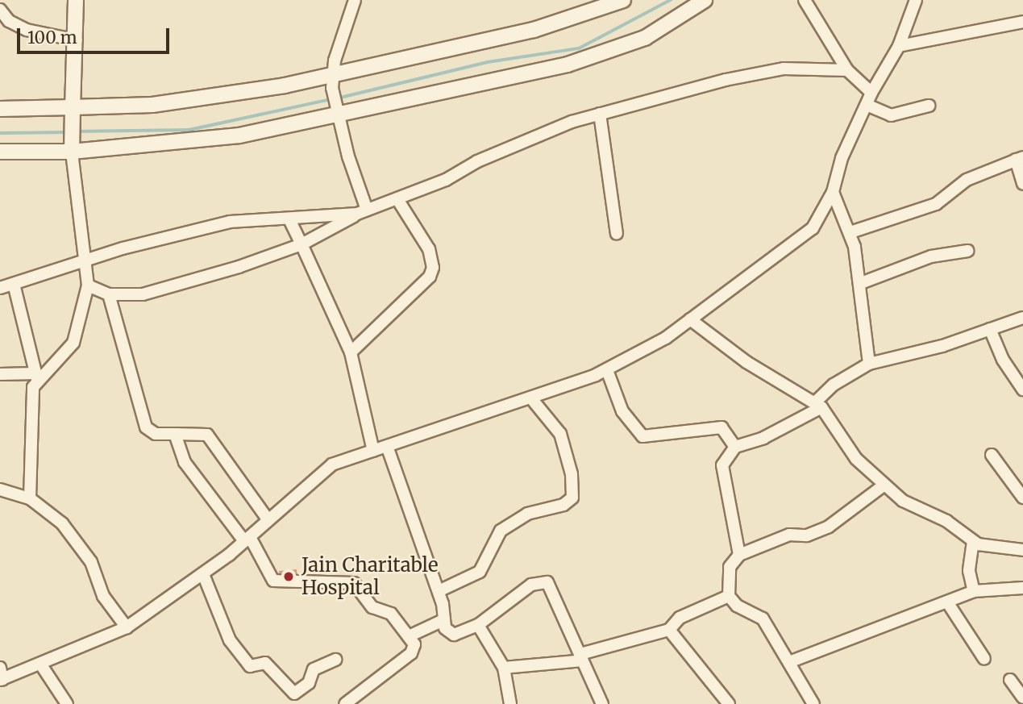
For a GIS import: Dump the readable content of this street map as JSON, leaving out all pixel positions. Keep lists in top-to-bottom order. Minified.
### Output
{"places":["Jain Charitable Hospital"],"scale_bar":"100 m"}
